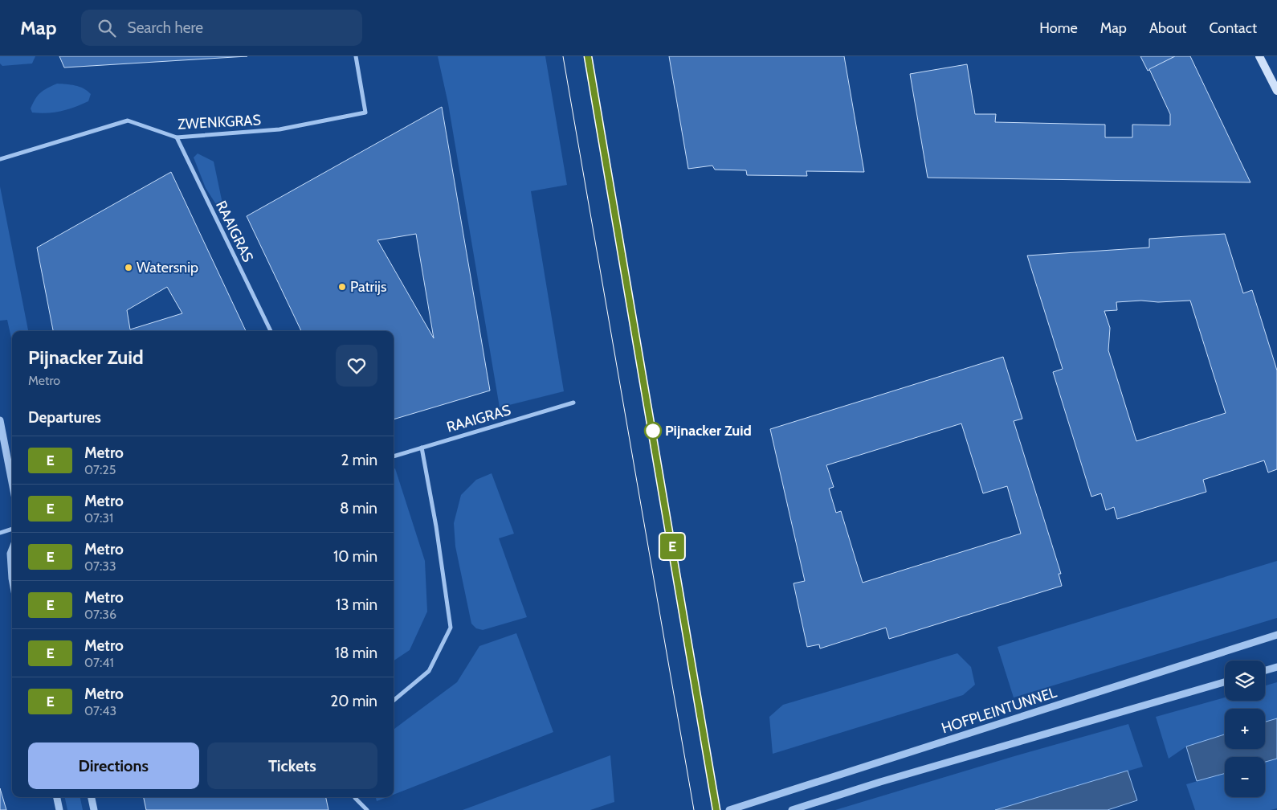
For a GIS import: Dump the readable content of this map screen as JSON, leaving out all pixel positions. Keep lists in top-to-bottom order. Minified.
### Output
{"streets":{"street":["ZWENKGRAS","RAAIGRAS","HOFPLEINTUNNEL"]},"crossings":[["ZWENKGRAS","RAAIGRAS"]],"places":["Watersnip","Patrijs","Pijnacker Zuid"],"lines":["metro line E"],"page":{"header":"Map","search":"Search here","nav":["Home","Map","About","Contact"],"on_map":"E","heading":[["Pijnacker Zuid","Metro"],"Departures"],"list":[{"mark":"E","name":"Metro","note":"07:25","value":"2 min"},{"mark":"E","name":"Metro","note":"07:31","value":"8 min"},{"mark":"E","name":"Metro","note":"07:33","value":"10 min"},{"mark":"E","name":"Metro","note":"07:36","value":"13 min"},{"mark":"E","name":"Metro","note":"07:41","value":"18 min"},{"mark":"E","name":"Metro","note":"07:43","value":"20 min"}],"map_buttons":["+","−"],"buttons":["Directions","Tickets"]}}
